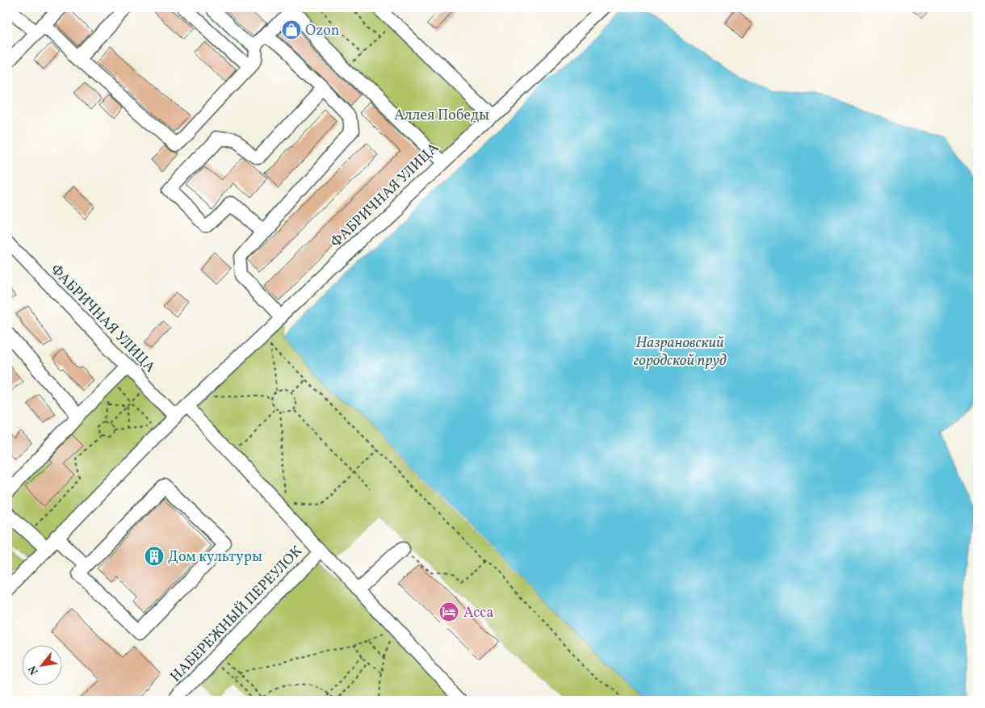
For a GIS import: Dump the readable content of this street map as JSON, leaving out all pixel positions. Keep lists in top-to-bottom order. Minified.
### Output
{"streets":{"street":["ФАБРИЧНАЯ УЛИЦА","НАБЕРЕЖНЫЙ ПЕРЕУЛОК"]},"water":["Назрановский городской пруд"],"parks":["Аллея Победы"],"places":{"shop":["Ozon"],"building":["Дом культуры"],"hotel":["Асса"]},"north":"bottom left"}
